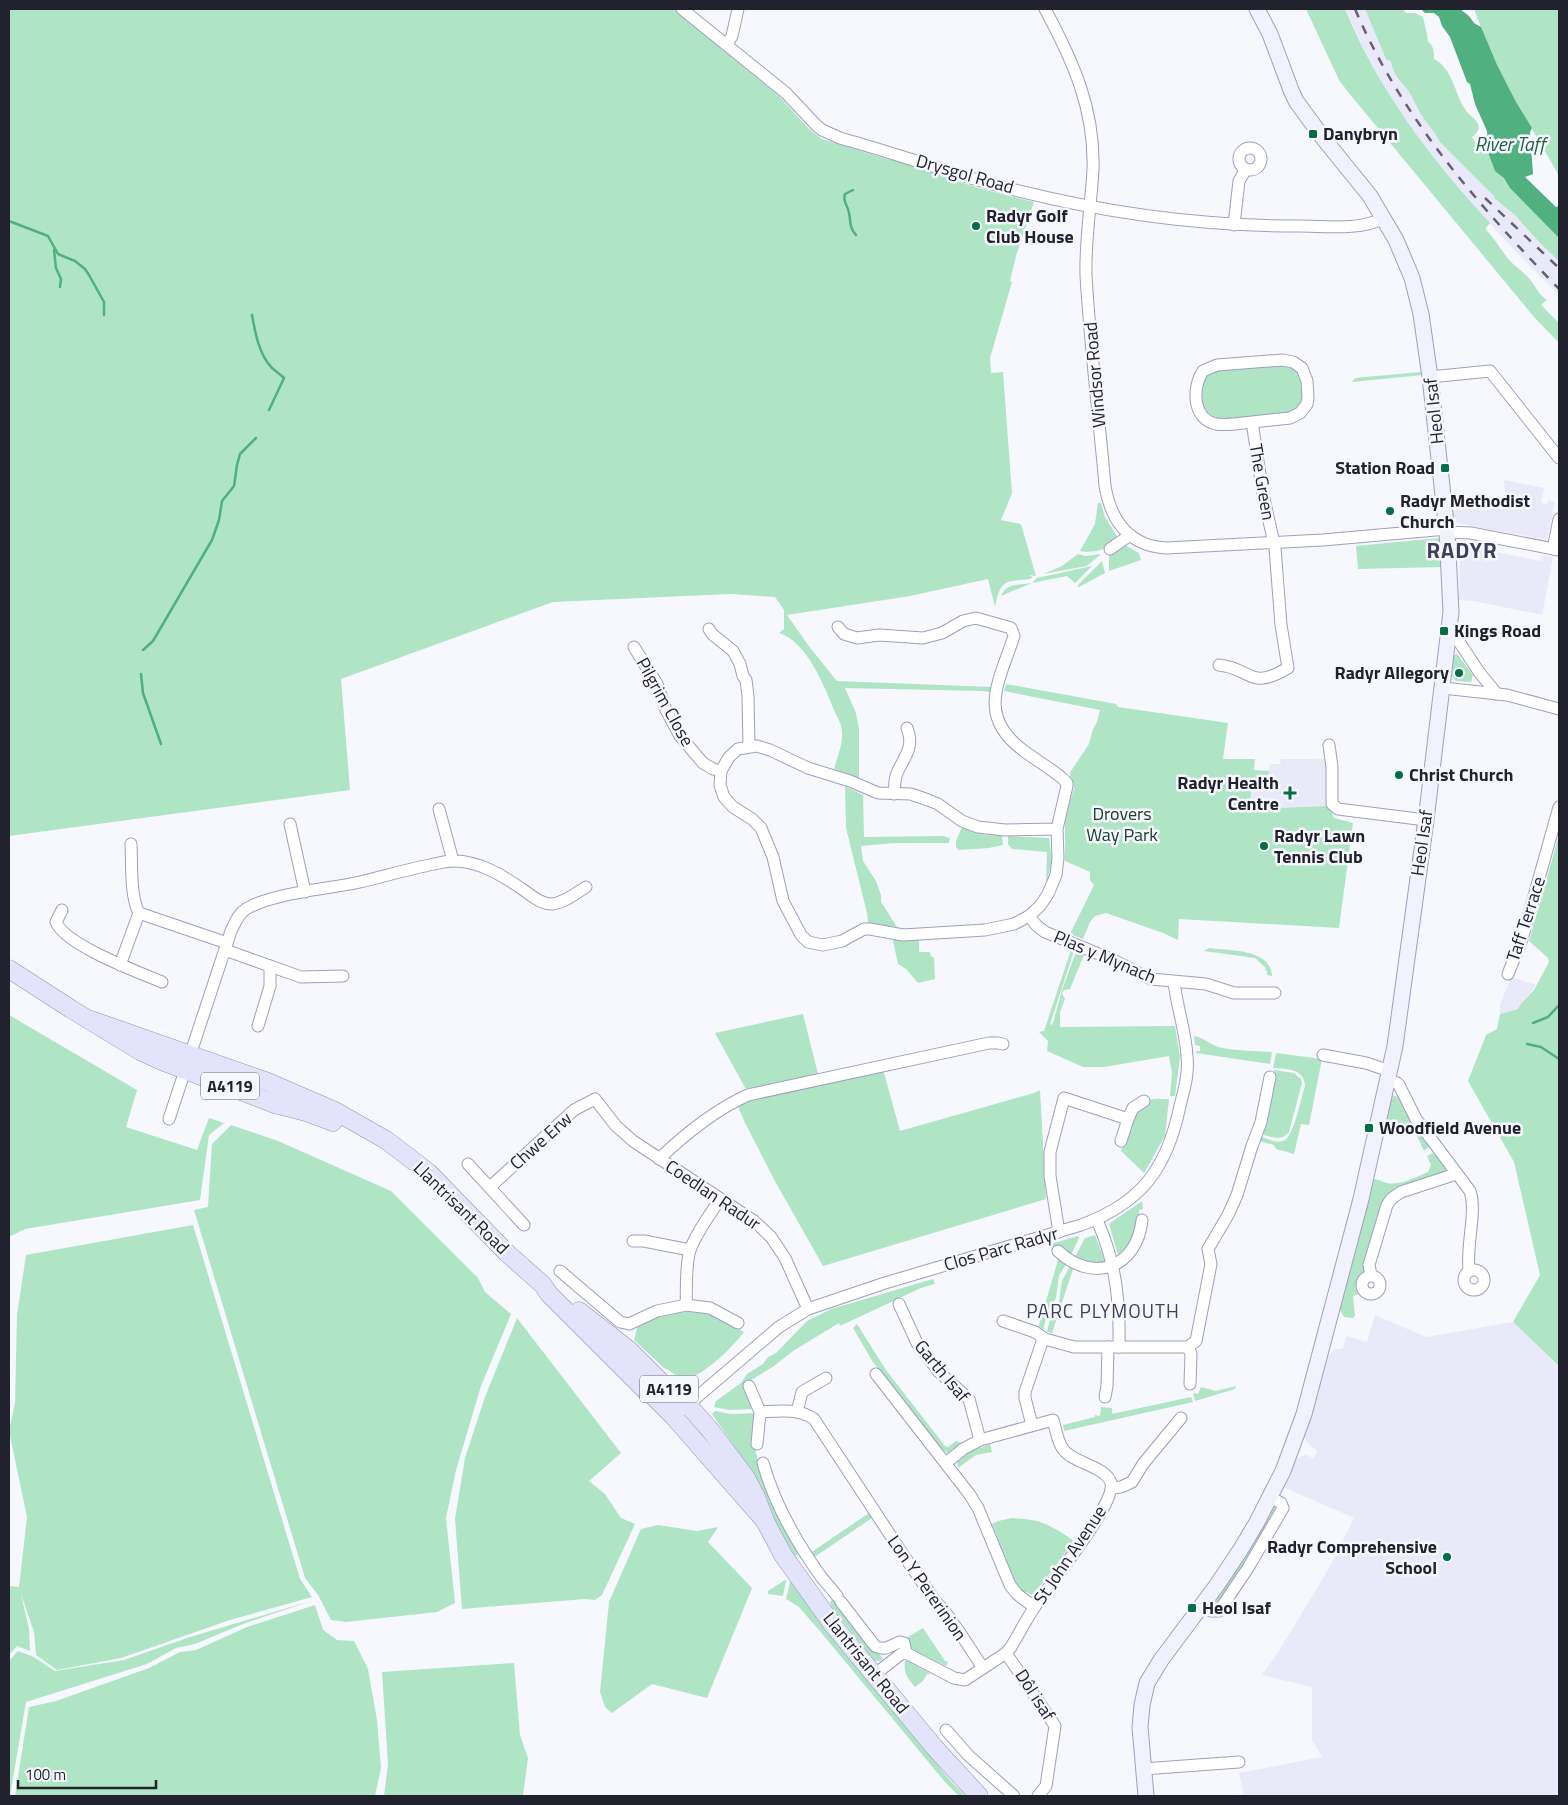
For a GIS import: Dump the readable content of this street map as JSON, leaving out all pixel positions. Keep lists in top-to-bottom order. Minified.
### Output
{"streets":{"main road":["Heol Isaf","A4119","Llantrisant Road"],"street":["Drysgol Road","Windsor Road","The Green","Pilgrim Close","Taff Terrace","Plas y Mynach","Chwe Erw","Coedlan Radur","Clos Parc Radyr","Garth Isaf","St John Avenue","Lon Y Pererinion","Dôl isaf"]},"crossings":[["Drysgol Road","Windsor Road"],["Drysgol Road","Heol Isaf"],["Windsor Road","Heol Isaf"],["Windsor Road","The Green"],["Plas y Mynach","Clos Parc Radyr"],["Chwe Erw","Coedlan Radur"],["Coedlan Radur","Clos Parc Radyr"],["Llantrisant Road","Clos Parc Radyr"],["Garth Isaf","St John Avenue"],["St John Avenue","Lon Y Pererinion"],["St John Avenue","Dôl isaf"]],"districts":["RADYR","PARC PLYMOUTH"],"water":["River Taff"],"parks":["Drovers Way Park"],"places":{"transit":["Danybryn","Station Road","Kings Road","Woodfield Avenue","Heol Isaf"],"other":["Radyr Golf Club House","Radyr Methodist Church","Radyr Allegory","Christ Church","Radyr Lawn Tennis Club","Radyr Comprehensive School"],"health":["Radyr Health Centre"]},"scale_bar":"100 m"}
